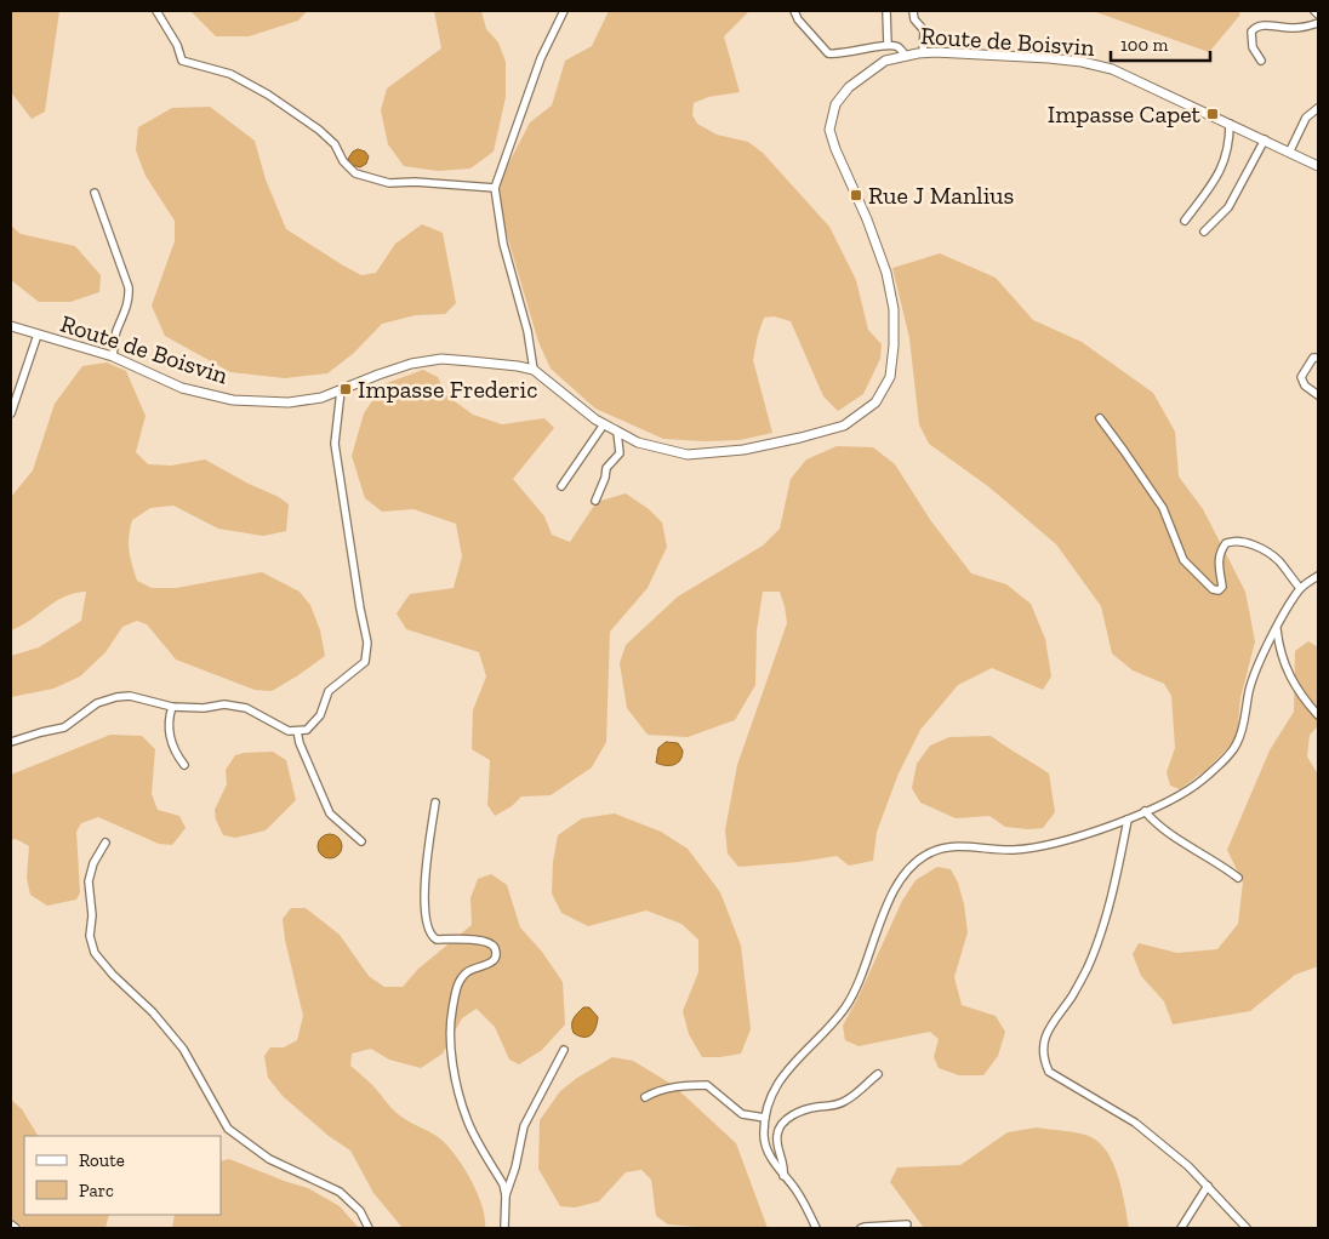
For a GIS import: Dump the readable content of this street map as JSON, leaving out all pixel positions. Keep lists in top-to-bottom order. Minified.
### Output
{"streets":{"main road":["Route de Boisvin"]},"places":{"transit":["Impasse Capet","Rue J Manlius","Impasse Frederic"]},"legend":["Route","Parc"],"scale_bar":"100 m"}
